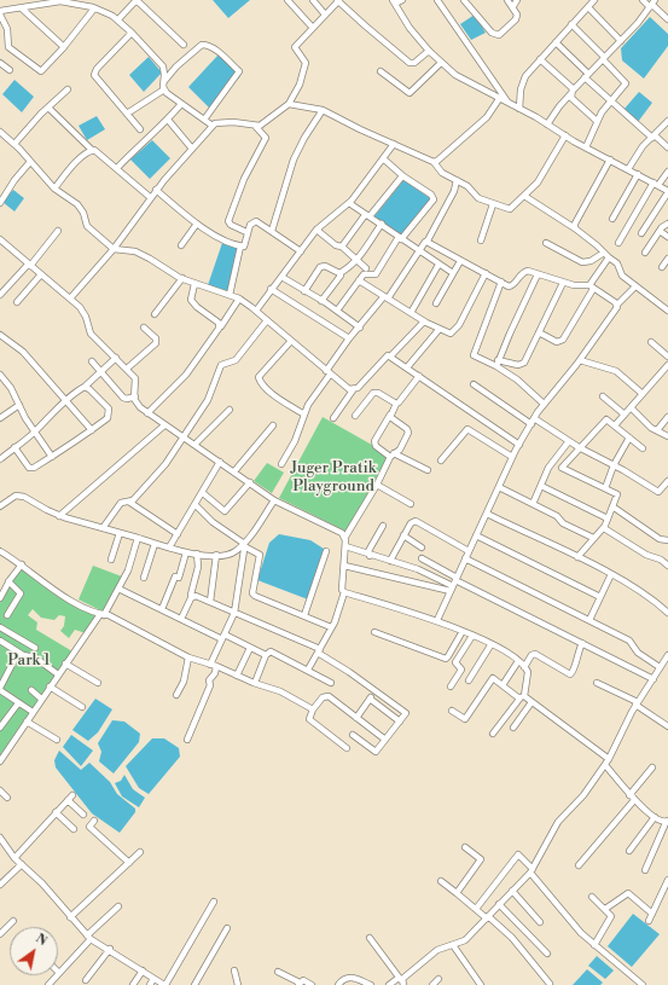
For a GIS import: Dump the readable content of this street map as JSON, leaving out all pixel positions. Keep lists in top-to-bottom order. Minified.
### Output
{"parks":["Juger Pratik Playground","Park 1"],"north":"top right"}
